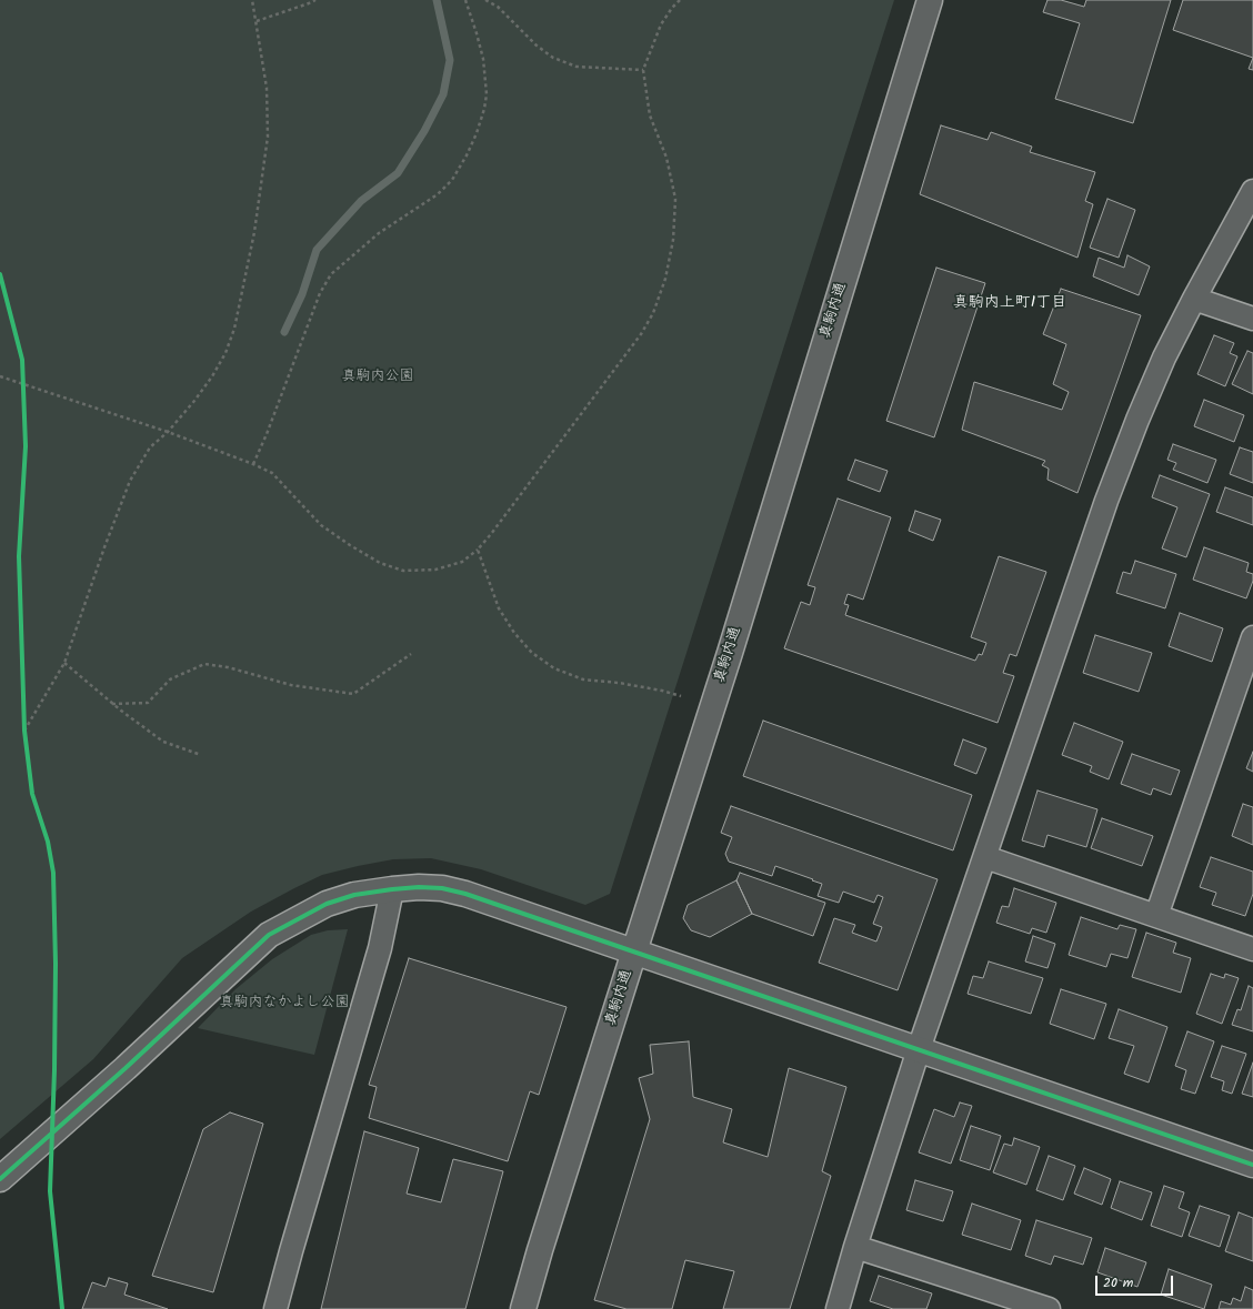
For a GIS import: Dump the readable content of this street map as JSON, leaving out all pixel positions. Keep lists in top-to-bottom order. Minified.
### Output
{"streets":{"main road":["真駒内通"]},"districts":["真駒内上町1丁目"],"parks":["真駒内公園","真駒内なかよし公園"],"scale_bar":"20 m"}
